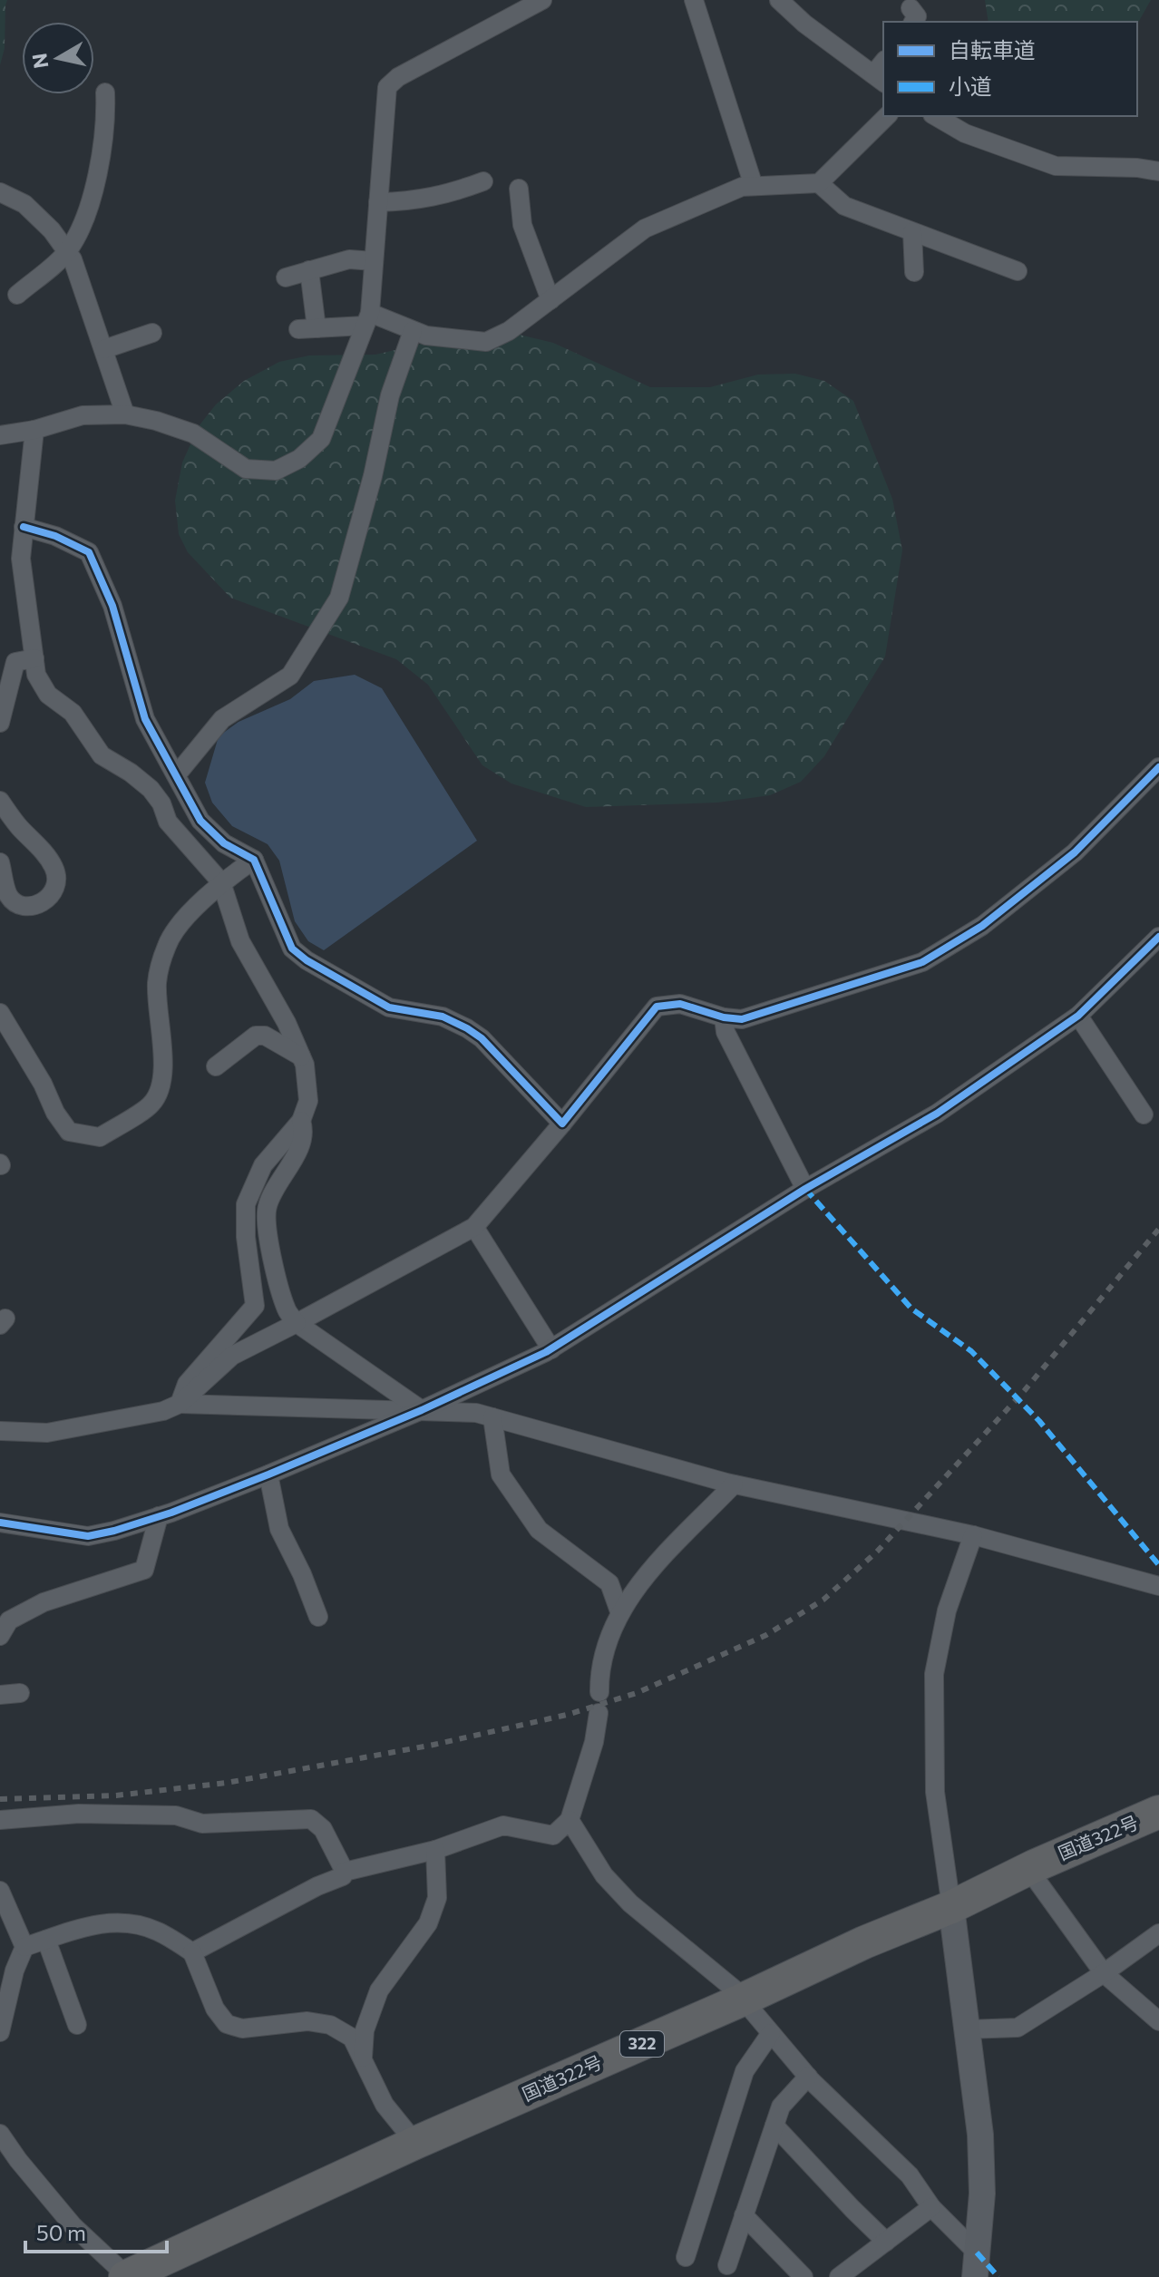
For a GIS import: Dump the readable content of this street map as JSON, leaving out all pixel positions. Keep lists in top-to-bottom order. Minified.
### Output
{"streets":{"highway":["国道322号","322"]},"legend":["自転車道","小道"],"scale_bar":"50 m","north":"left"}
